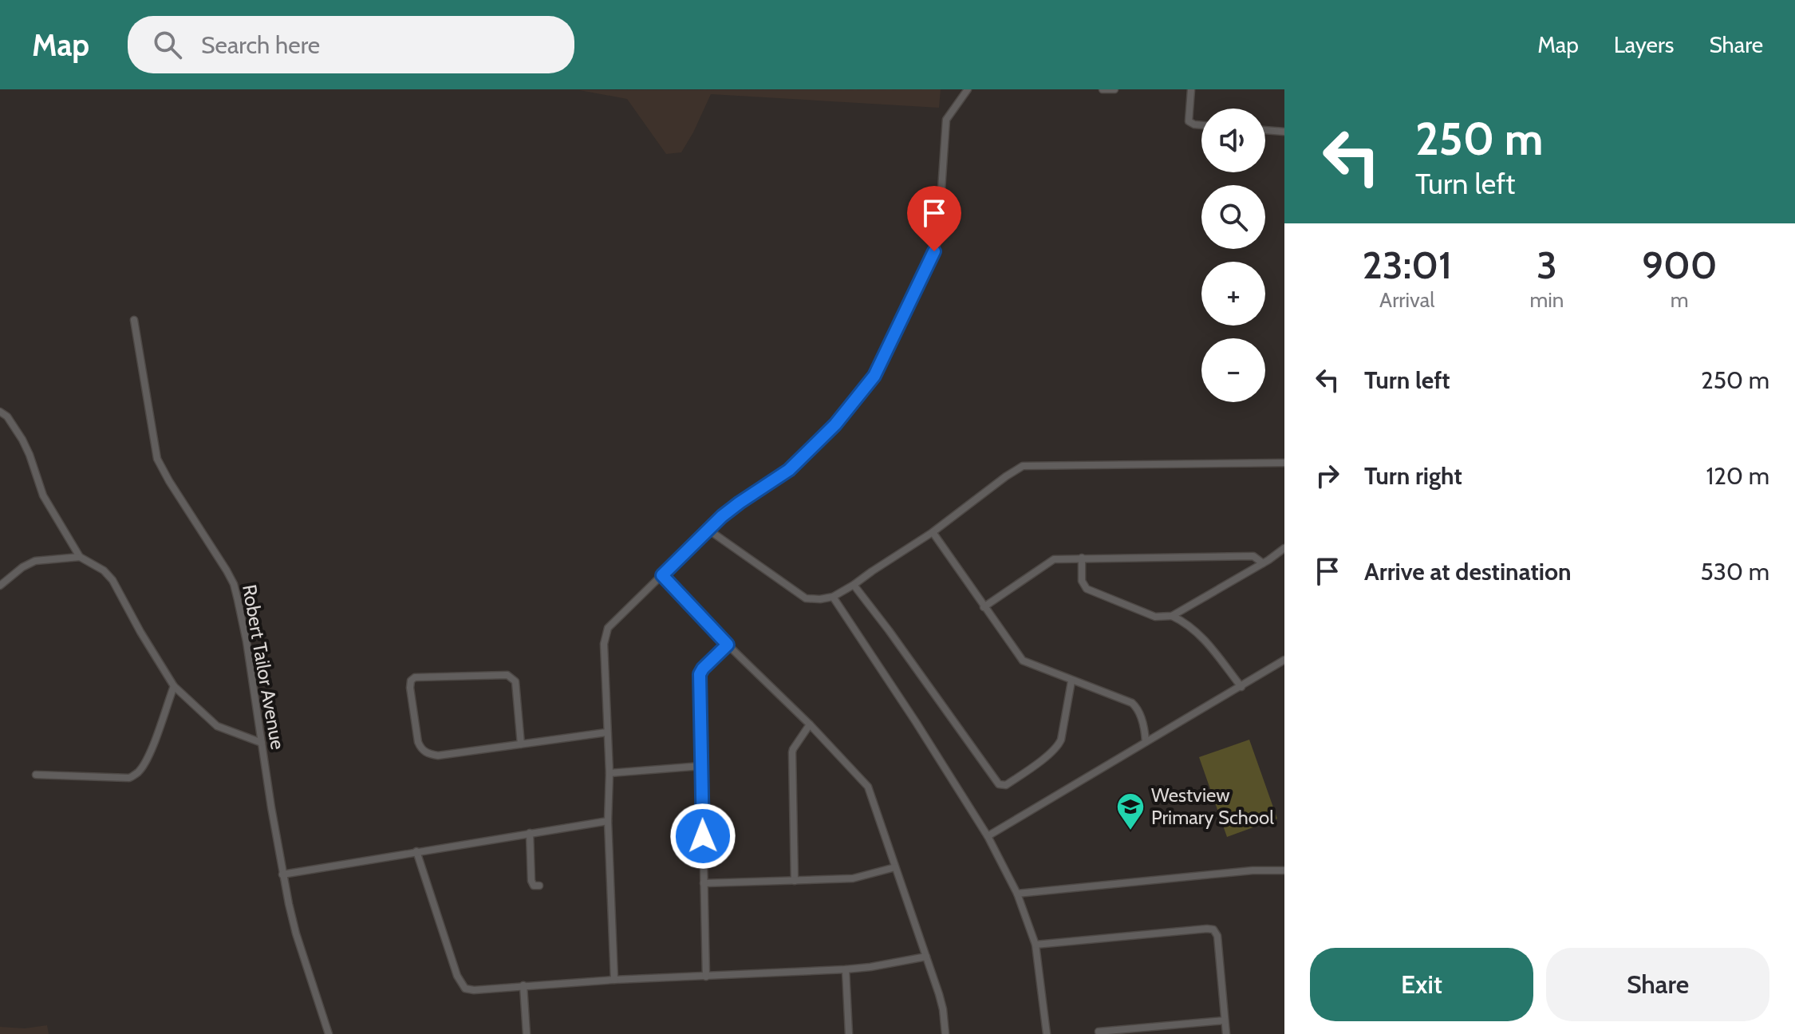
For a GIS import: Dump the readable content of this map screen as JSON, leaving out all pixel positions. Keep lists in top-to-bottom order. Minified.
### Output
{"streets":{"street":["Robert Tailor Avenue"]},"places":{"school or university":["Westview Primary School"]},"page":{"header":"Map","search":"Search here","nav":["Map","Layers","Share"],"turn":["250 m","Turn left"],"map_buttons":["+","−"],"eta":["23:01","Arrival","3","min","900","m"],"list":[{"name":"Turn left","value":"250 m"},{"name":"Turn right","value":"120 m"},{"name":"Arrive at destination","value":"530 m"}],"buttons":["Exit","Share"]}}
